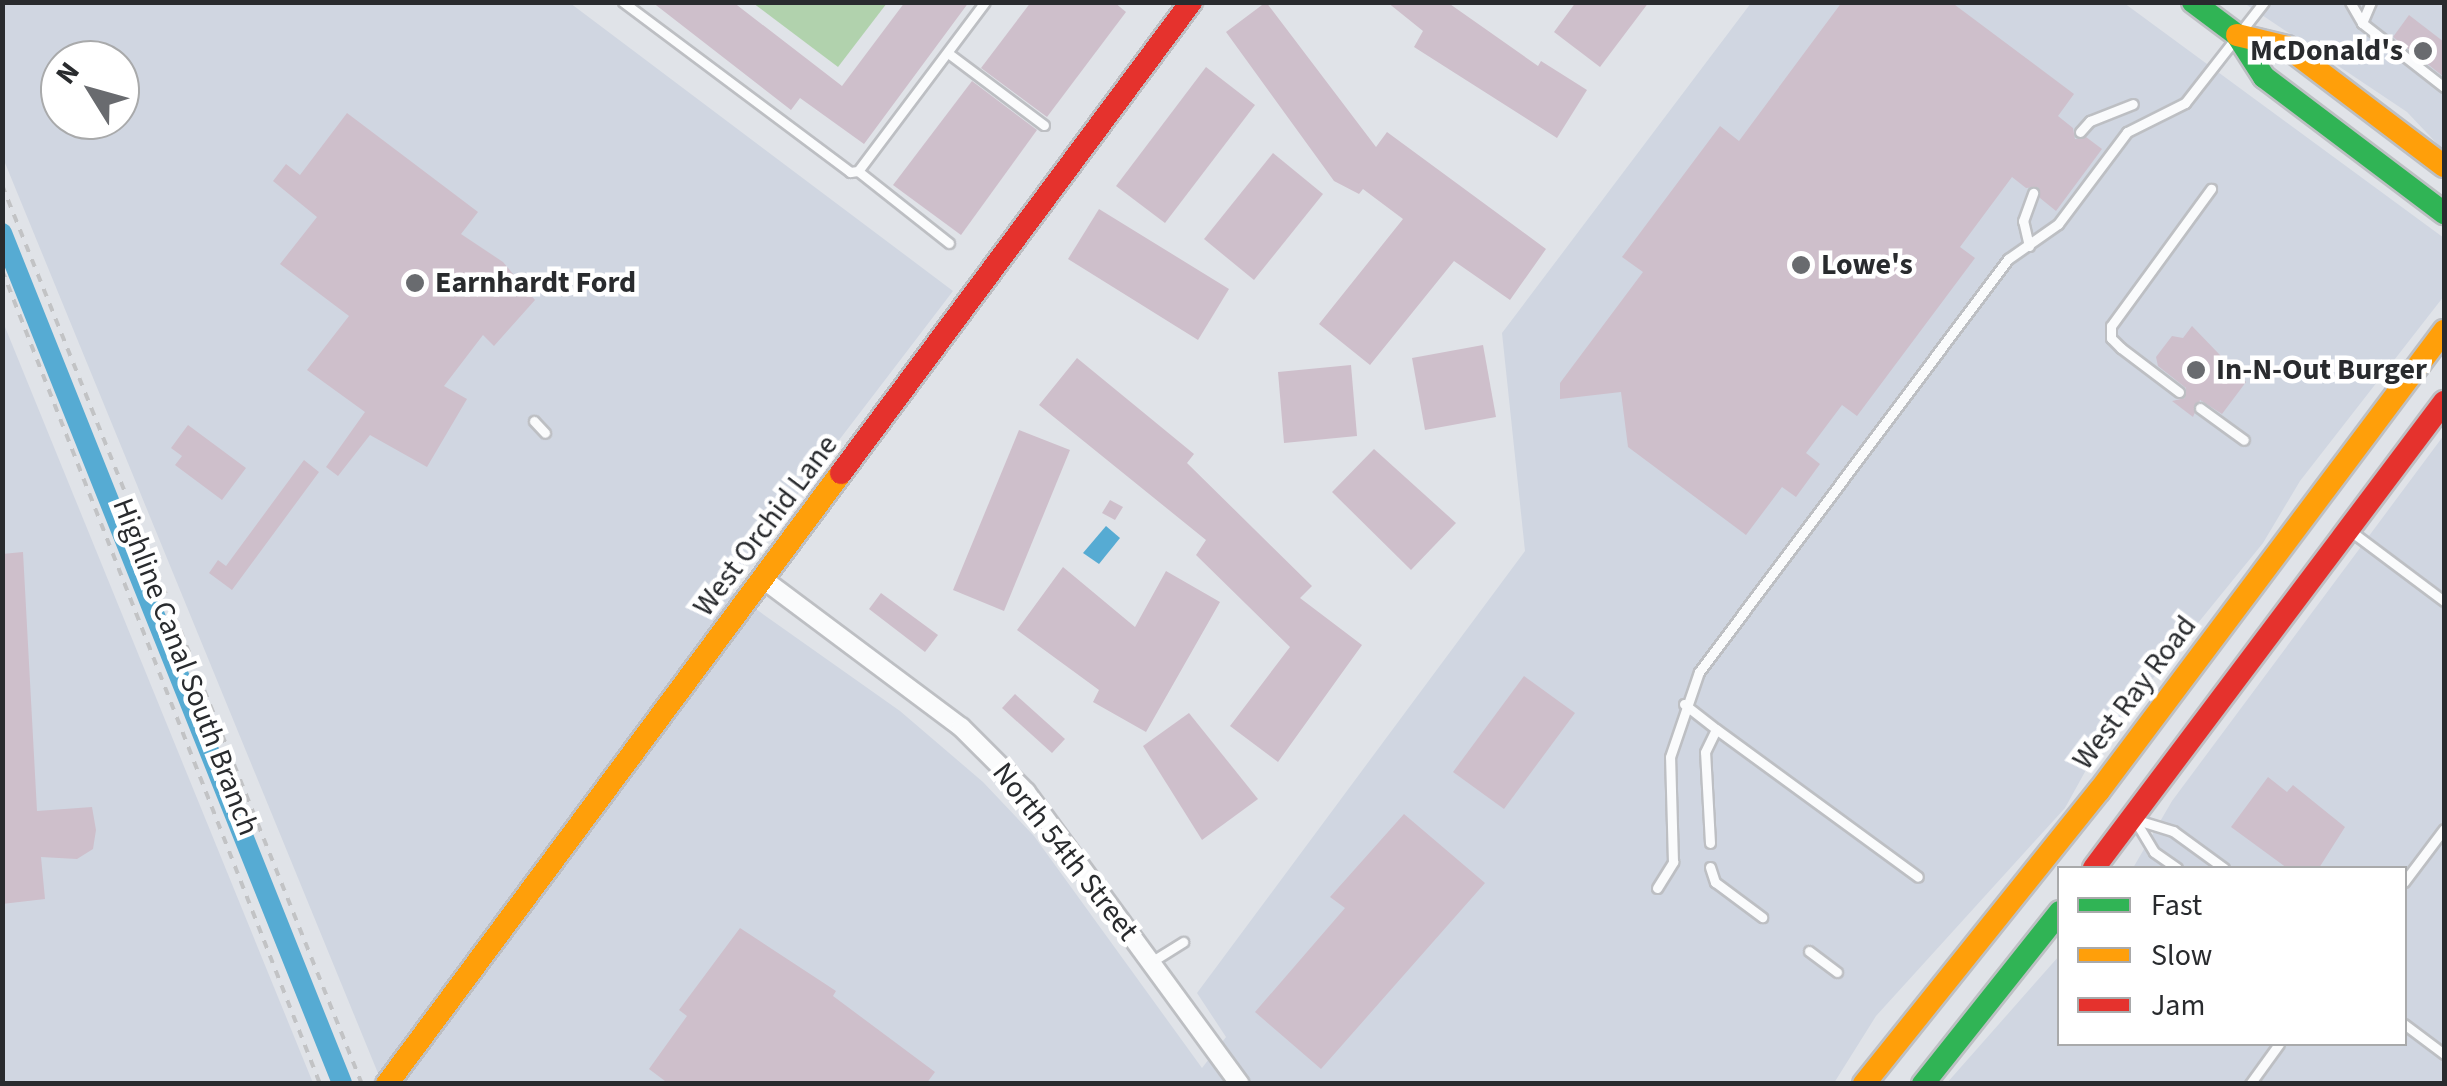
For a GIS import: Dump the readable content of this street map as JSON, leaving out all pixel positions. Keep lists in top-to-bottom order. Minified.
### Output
{"streets":{"main road":["West Orchid Lane","West Ray Road"],"street":["North 54th Street"],"path":["Highline Canal South Branch"]},"crossings":[["West Orchid Lane","North 54th Street"]],"places":["McDonald's","Lowe's","Earnhardt Ford","In-N-Out Burger"],"legend":["Fast","Slow","Jam"],"north":"top left"}
